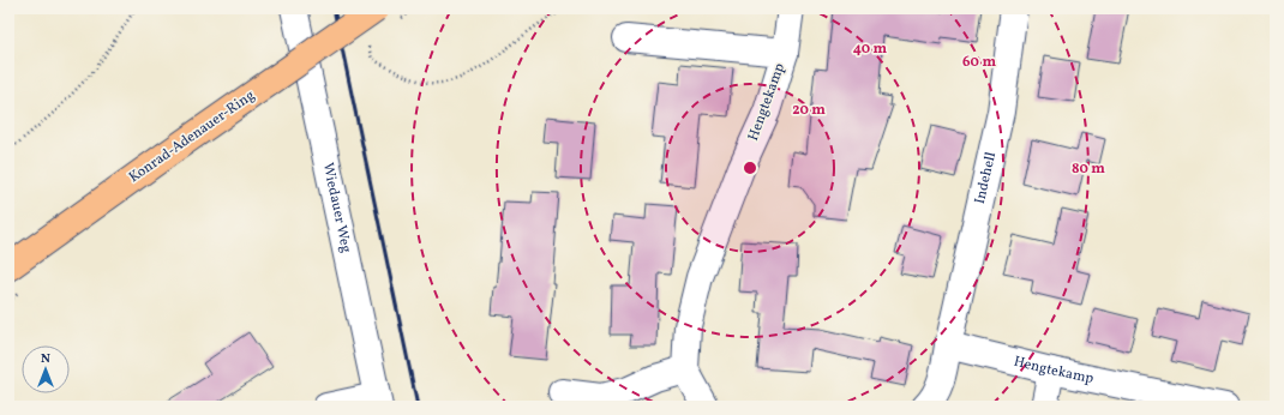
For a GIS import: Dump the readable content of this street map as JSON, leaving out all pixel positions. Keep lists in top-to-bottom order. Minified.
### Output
{"streets":{"main road":["Konrad-Adenauer-Ring"],"street":["Hengtekamp","Indehell","Wiedauer Weg"]},"crossings":[["Hengtekamp","Indehell"]],"north":"top","rings":["40 m","60 m","20 m","80 m"]}
